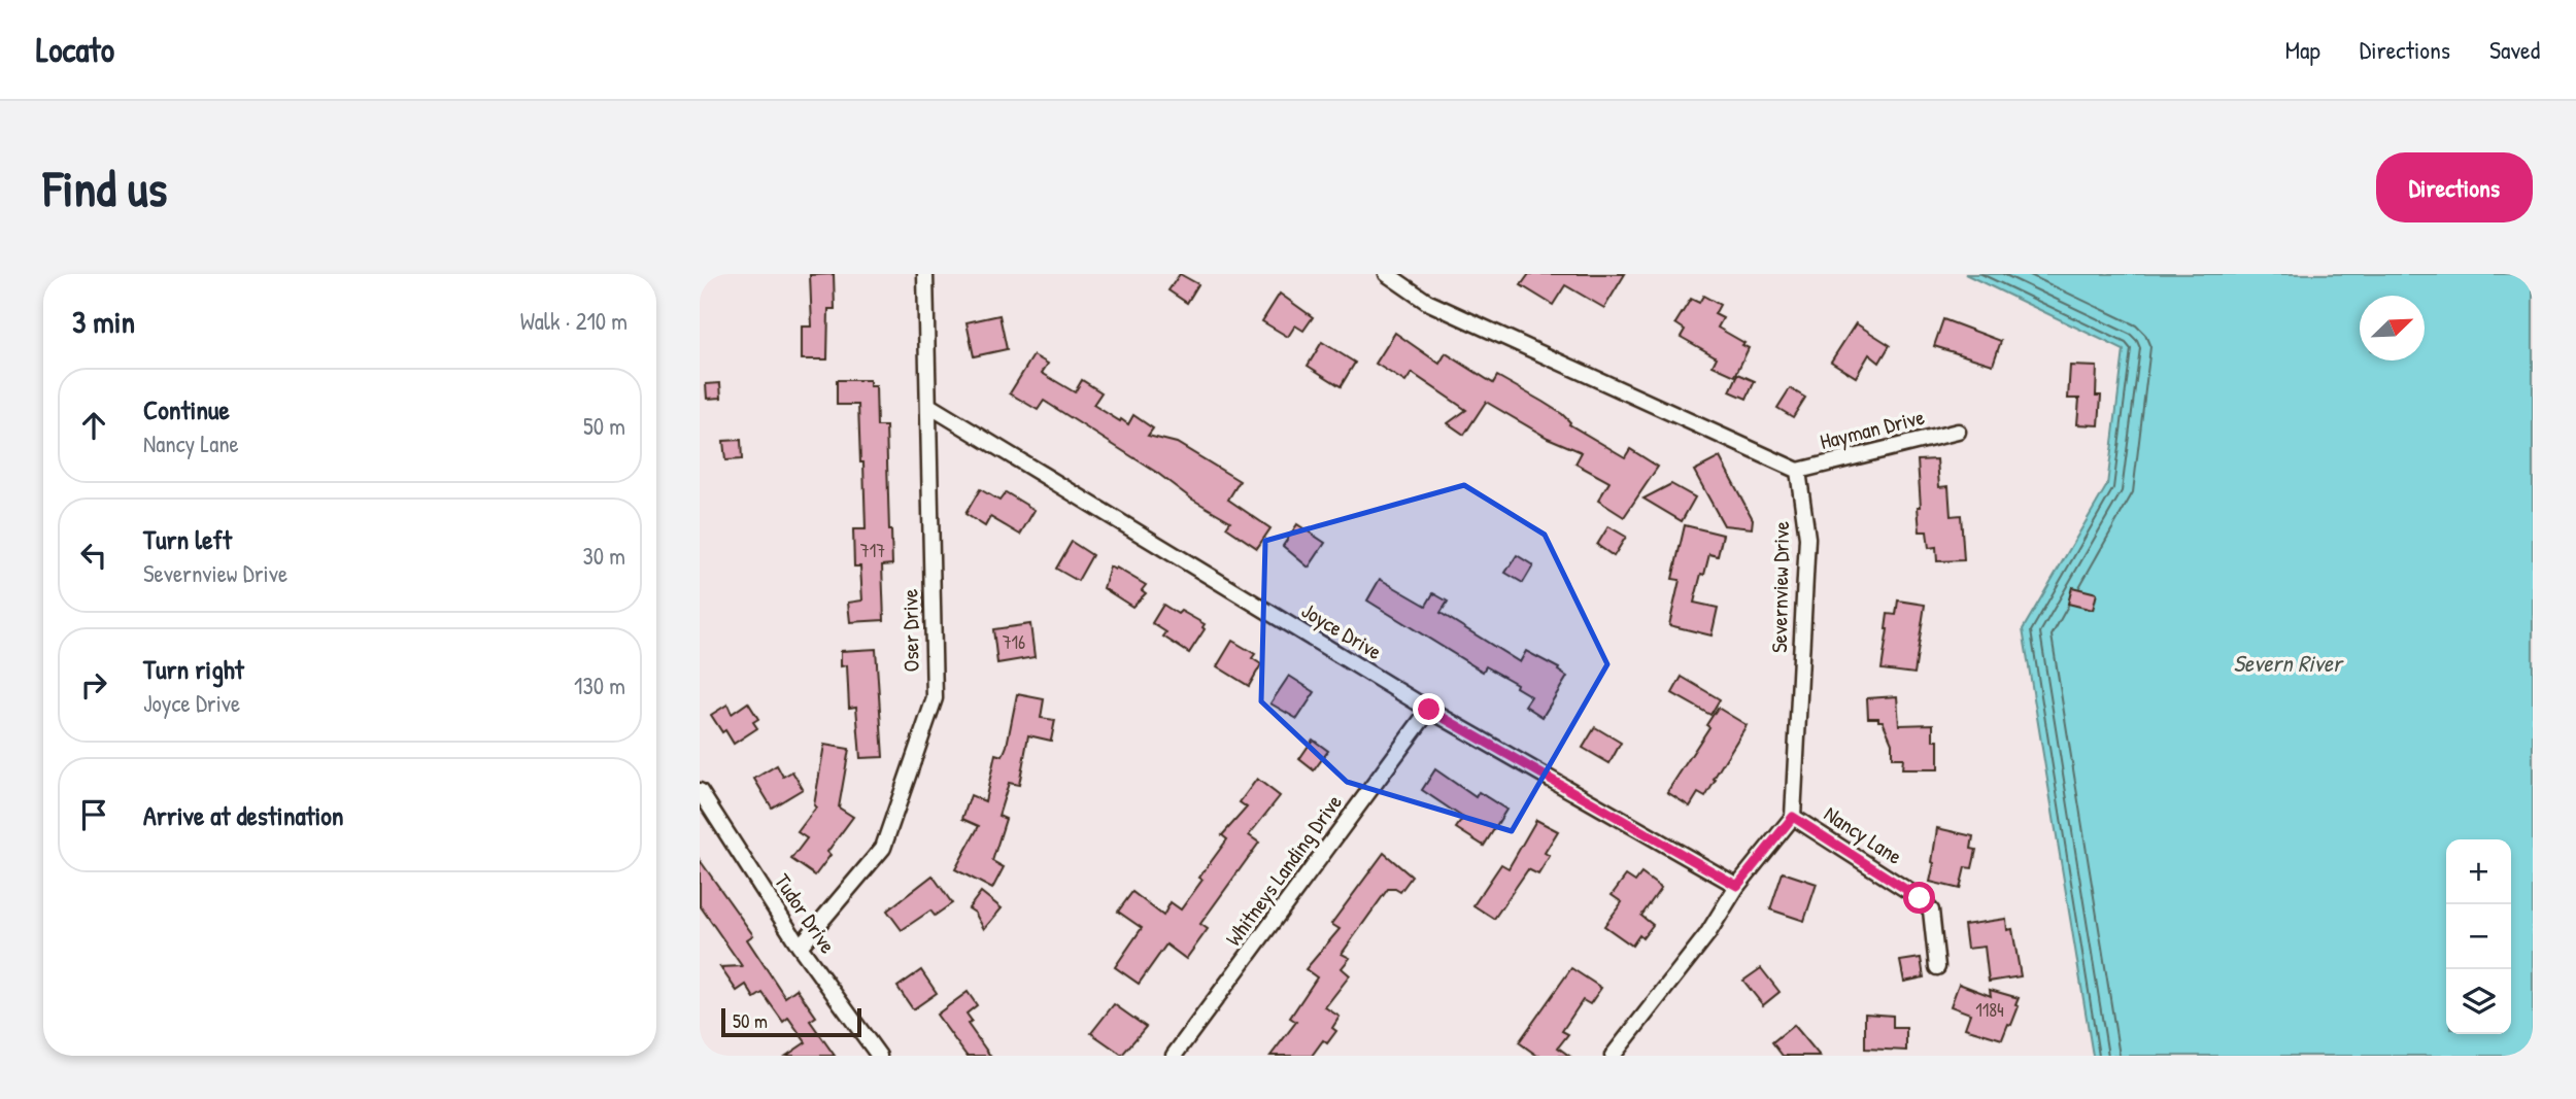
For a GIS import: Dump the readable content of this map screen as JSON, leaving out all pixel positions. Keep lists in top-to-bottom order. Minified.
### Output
{"streets":{"street":["Hayman Drive","Severnview Drive","Oser Drive","Joyce Drive","Nancy Lane","Whitneys Landing Drive","Tudor Drive"]},"crossings":[["Hayman Drive","Severnview Drive"],["Severnview Drive","Nancy Lane"],["Oser Drive","Joyce Drive"],["Oser Drive","Tudor Drive"],["Joyce Drive","Whitneys Landing Drive"]],"water":["Severn River"],"house_numbers":["717","716","1184"],"scale_bar":"50 m","north":"top right","page":{"header":"Locato","nav":["Map","Directions","Saved"],"buttons":"Directions","title":"Find us","heading":["3 min","Walk · 210 m"],"list":[["Continue","Nancy Lane","50 m"],["Turn left","Severnview Drive","30 m"],["Turn right","Joyce Drive","130 m"],"Arrive at destination"],"map_buttons":["+","−"],"scale":"50 m"}}
